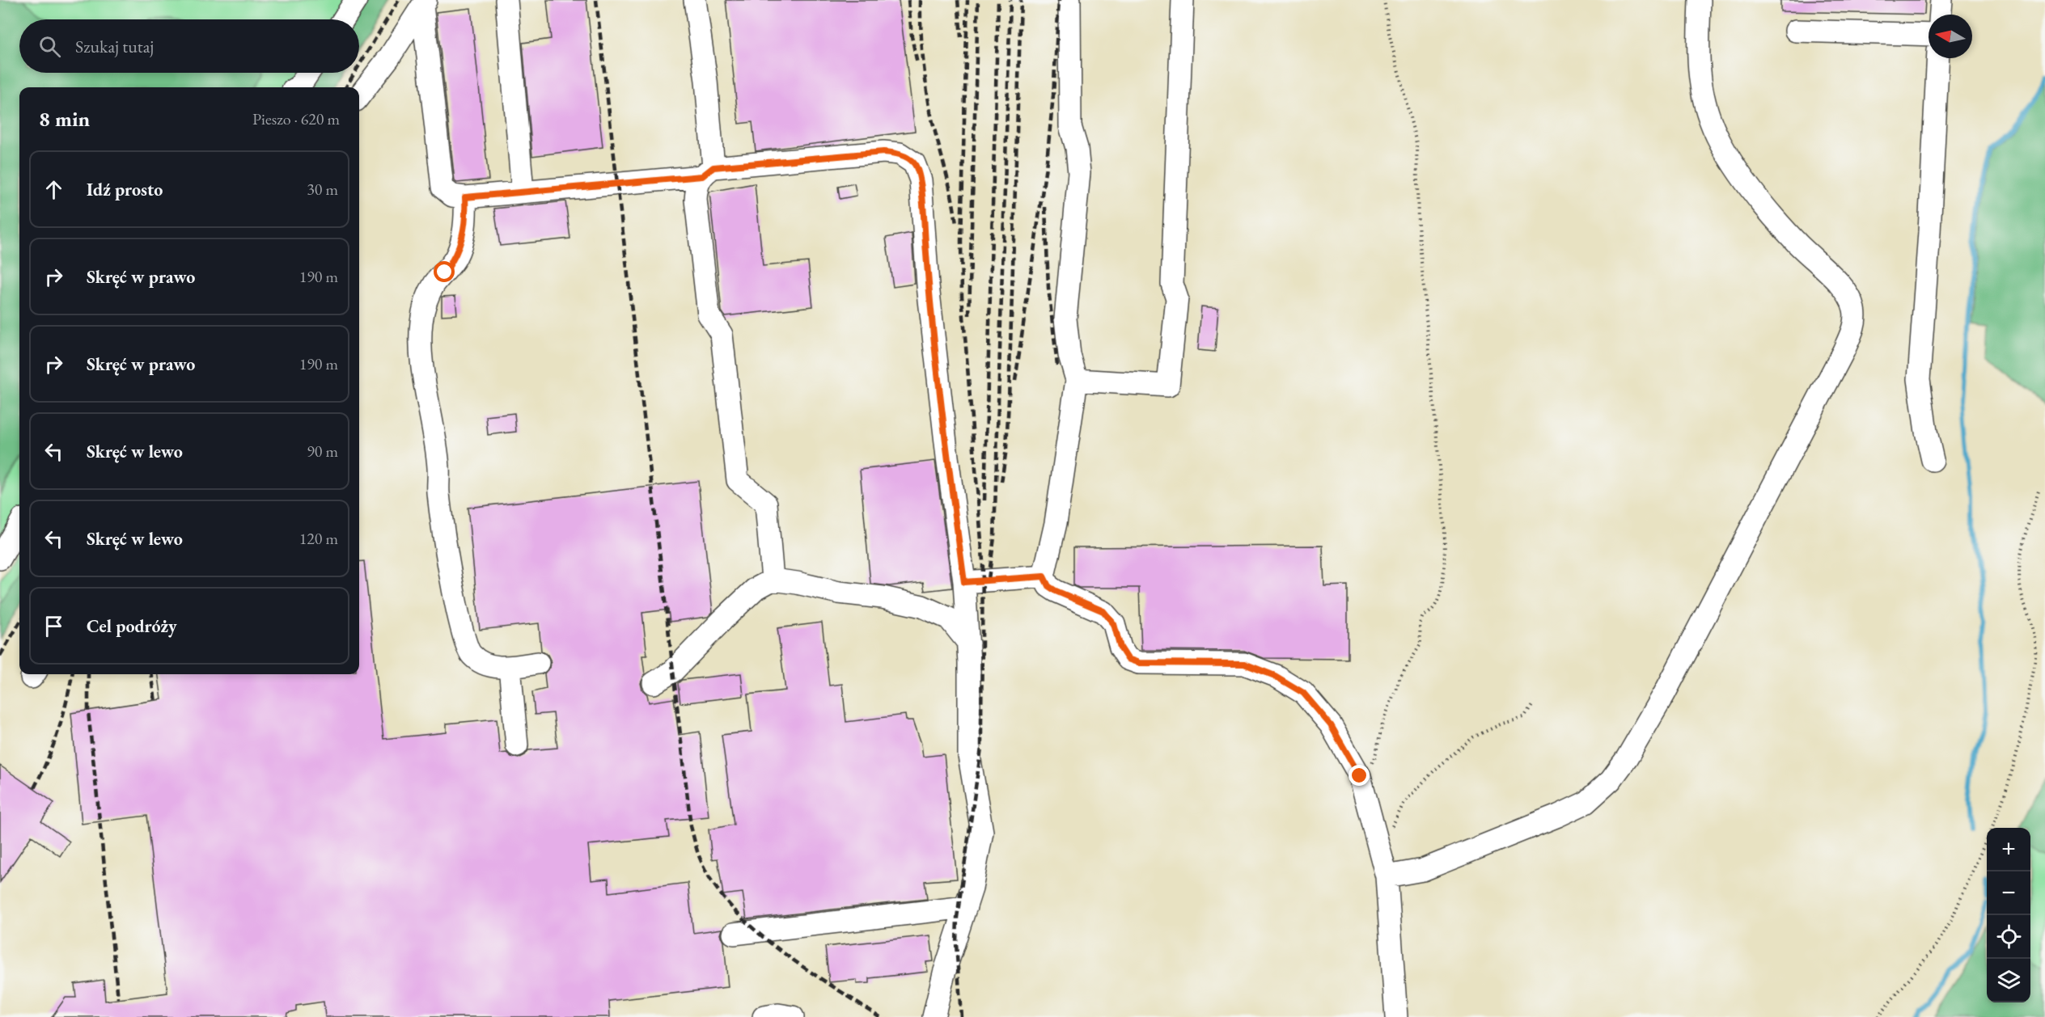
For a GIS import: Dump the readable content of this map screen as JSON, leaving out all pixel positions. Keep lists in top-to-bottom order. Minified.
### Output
{"north":"left","page":{"search":"Szukaj tutaj","heading":["8 min","Pieszo · 620 m"],"list":[["Idź prosto","30 m"],["Skręć w prawo","190 m"],["Skręć w prawo","190 m"],["Skręć w lewo","90 m"],["Skręć w lewo","120 m"],"Cel podróży"],"map_buttons":["+","−"]}}
